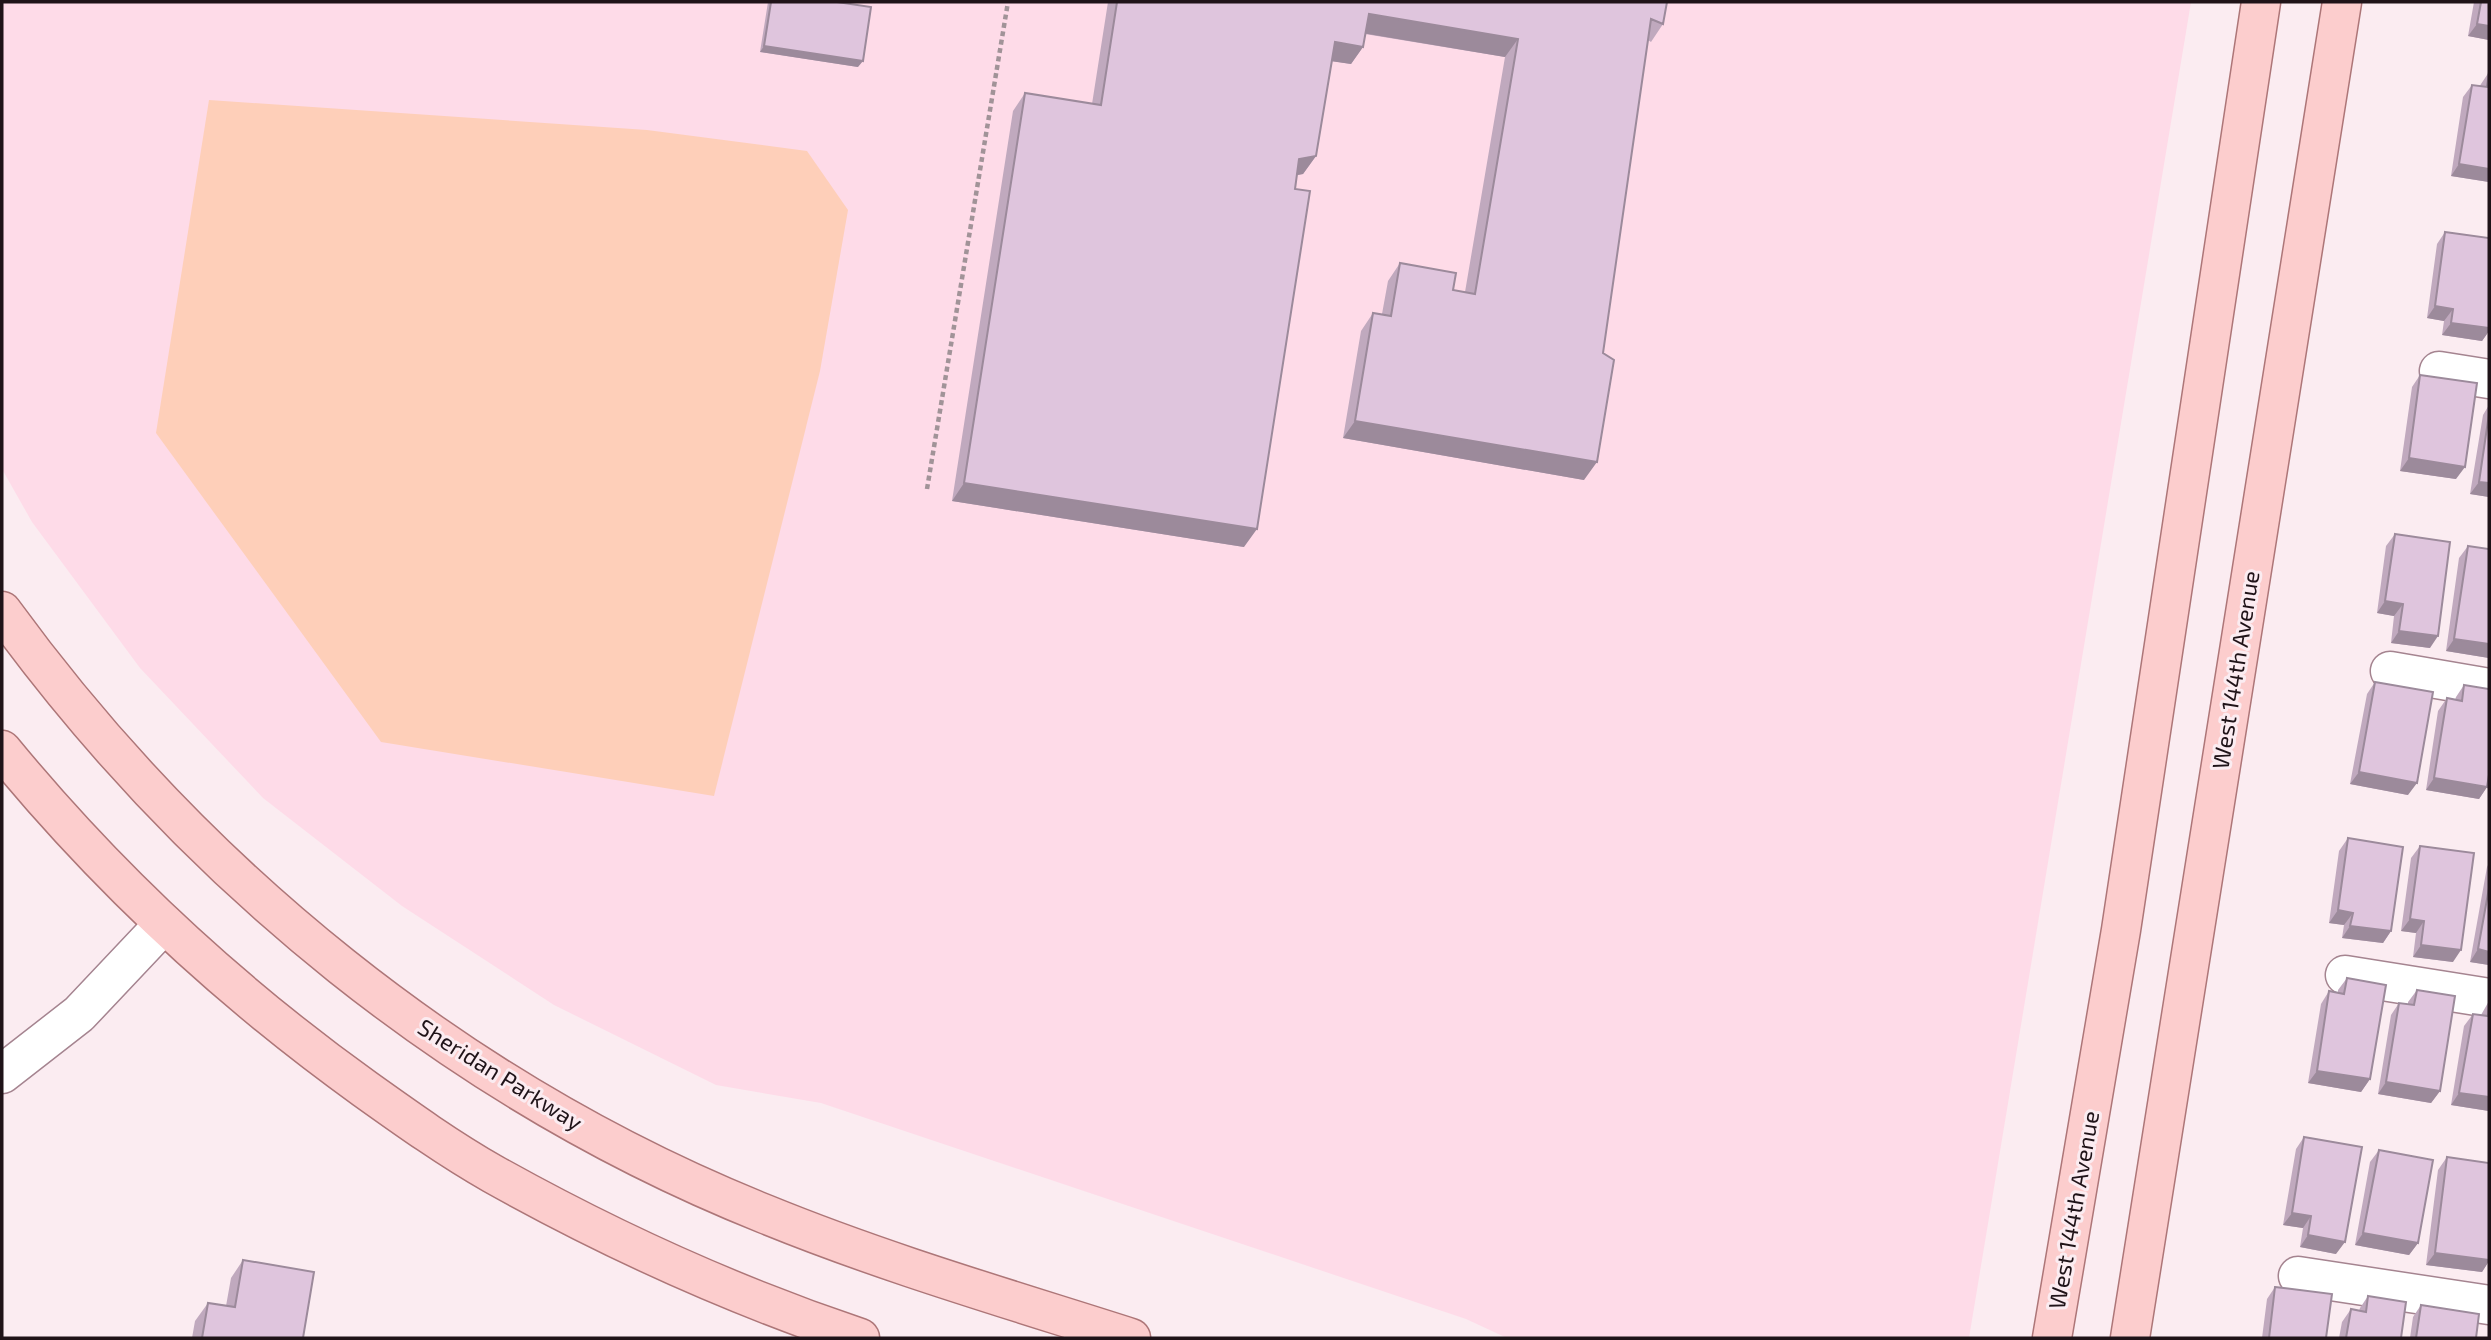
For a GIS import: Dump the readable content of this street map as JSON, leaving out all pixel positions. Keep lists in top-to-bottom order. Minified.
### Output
{"streets":{"main road":["West 144th Avenue","Sheridan Parkway"]}}
